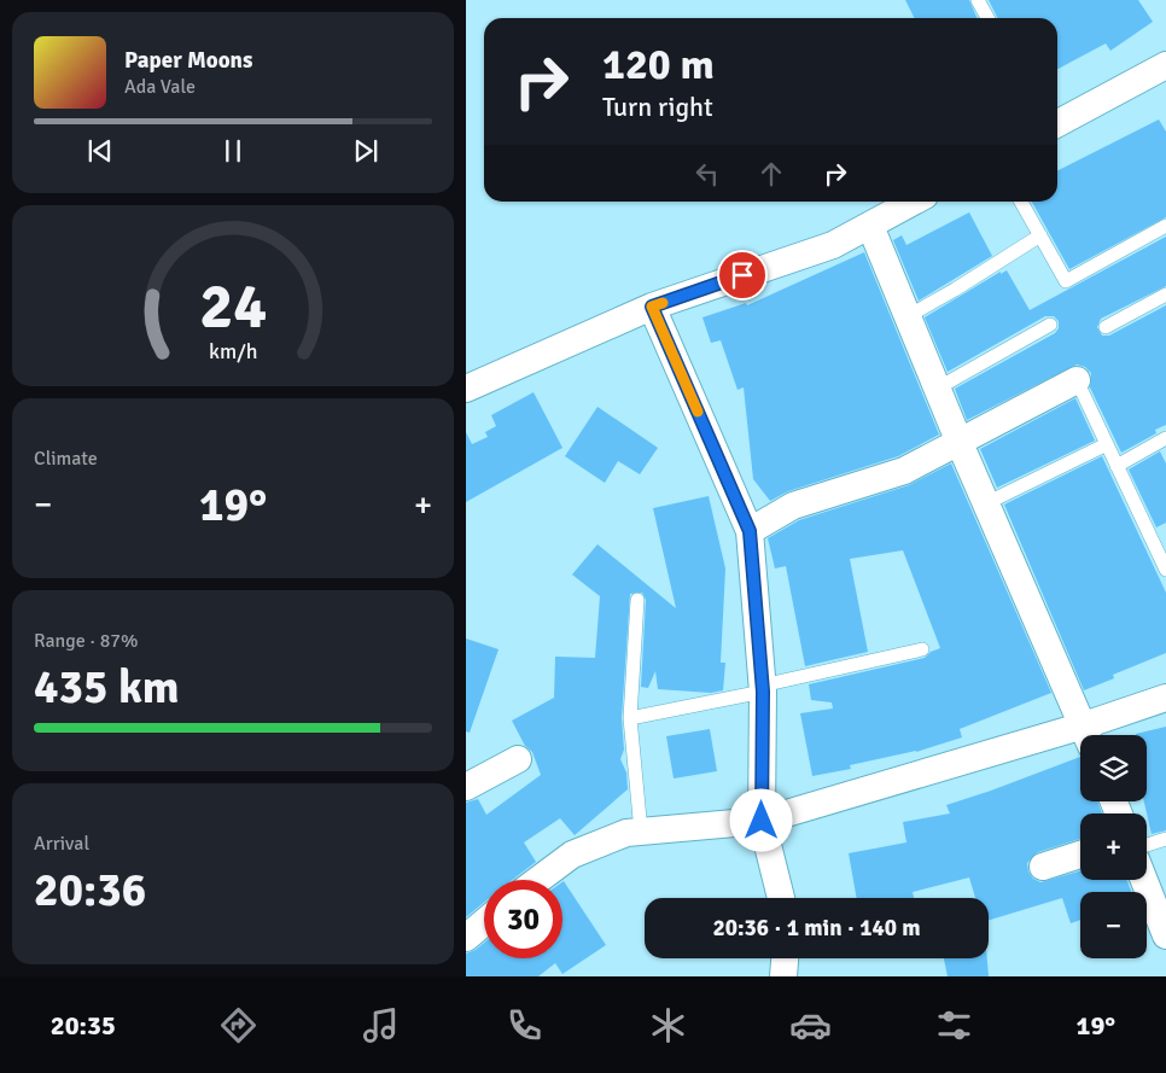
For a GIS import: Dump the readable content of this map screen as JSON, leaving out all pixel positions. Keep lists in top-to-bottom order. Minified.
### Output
{"page":{"turn":["120 m","Turn right"],"song":["Paper Moons","Ada Vale"],"tile":["Climate",["Range · 87%","435 km"],["Arrival","20:36"]],"heat":["−","19°","+"],"map_buttons":["+","−"],"limit":"30","trip":"20:36 · 1 min · 140 m","tabs":["20:35","19°"],"gauge":["24","km/h"]}}
